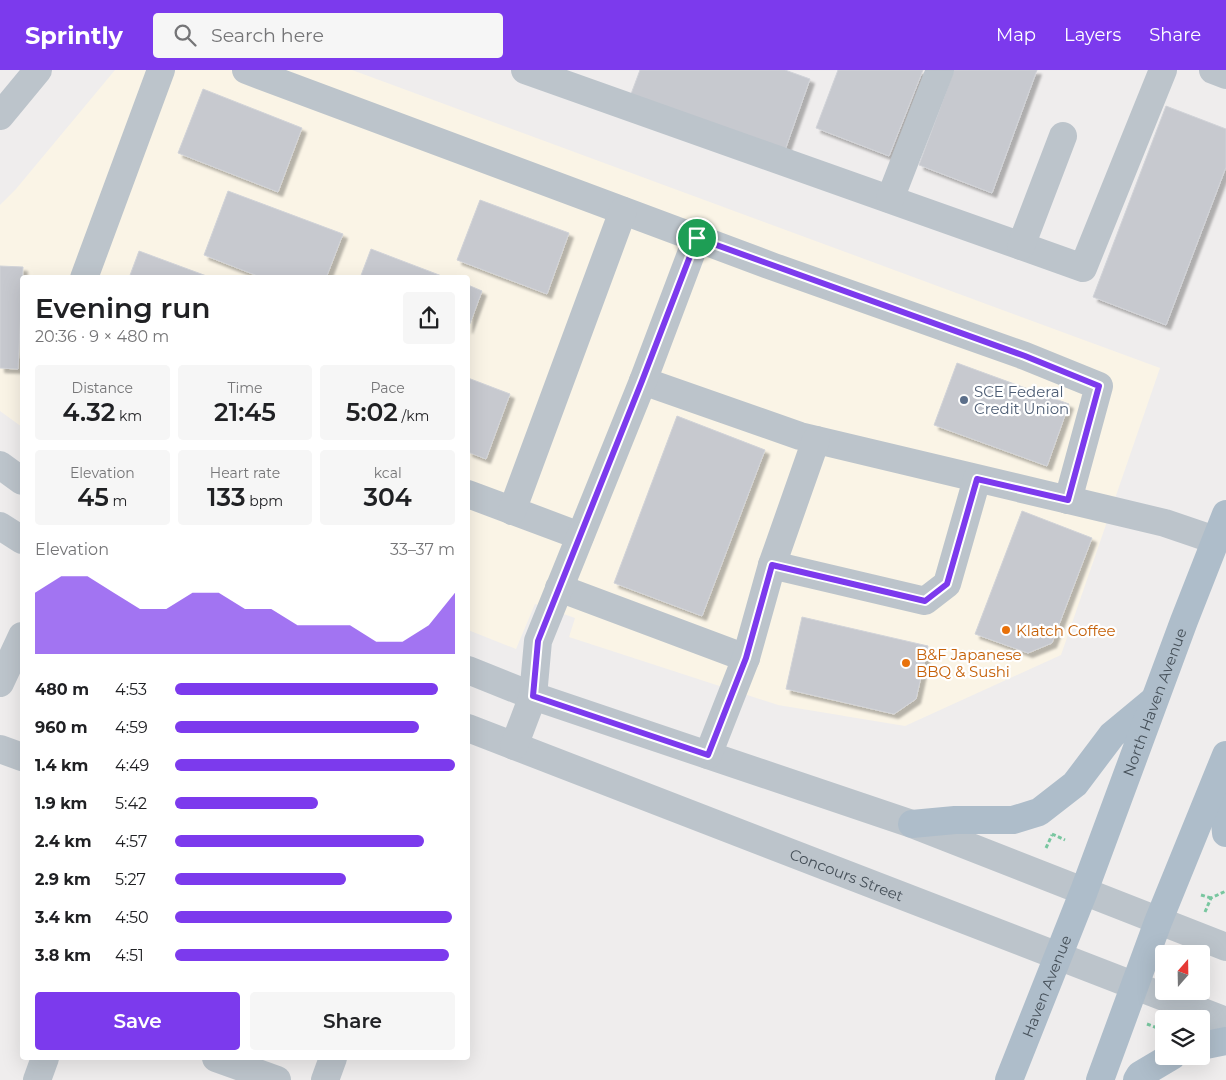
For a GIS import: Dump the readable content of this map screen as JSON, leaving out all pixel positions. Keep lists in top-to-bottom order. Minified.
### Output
{"streets":{"main road":["North Haven Avenue","Haven Avenue"],"street":["Concours Street"]},"crossings":[["North Haven Avenue","Haven Avenue"],["Concours Street","Haven Avenue"]],"places":["SCE Federal Credit Union","Klatch Coffee","B&F Japanese BBQ & Sushi"],"north":"top","page":{"header":"Sprintly","search":"Search here","nav":["Map","Layers","Share"],"heading":["Evening run","20:36 · 9 × 480 m"],"stats":[["Distance","4.32 km"],["Time","21:45"],["Pace","5:02 /km"],["Elevation","45 m"],["Heart rate","133 bpm"],["kcal","304"]],"chart":["Elevation","33–37 m"],"list":[{"name":"480 m","note":"4:53"},{"name":"960 m","note":"4:59"},{"name":"1.4 km","note":"4:49"},{"name":"1.9 km","note":"5:42"},{"name":"2.4 km","note":"4:57"},{"name":"2.9 km","note":"5:27"},{"name":"3.4 km","note":"4:50"},{"name":"3.8 km","note":"4:51"}],"buttons":["Save","Share"]}}
